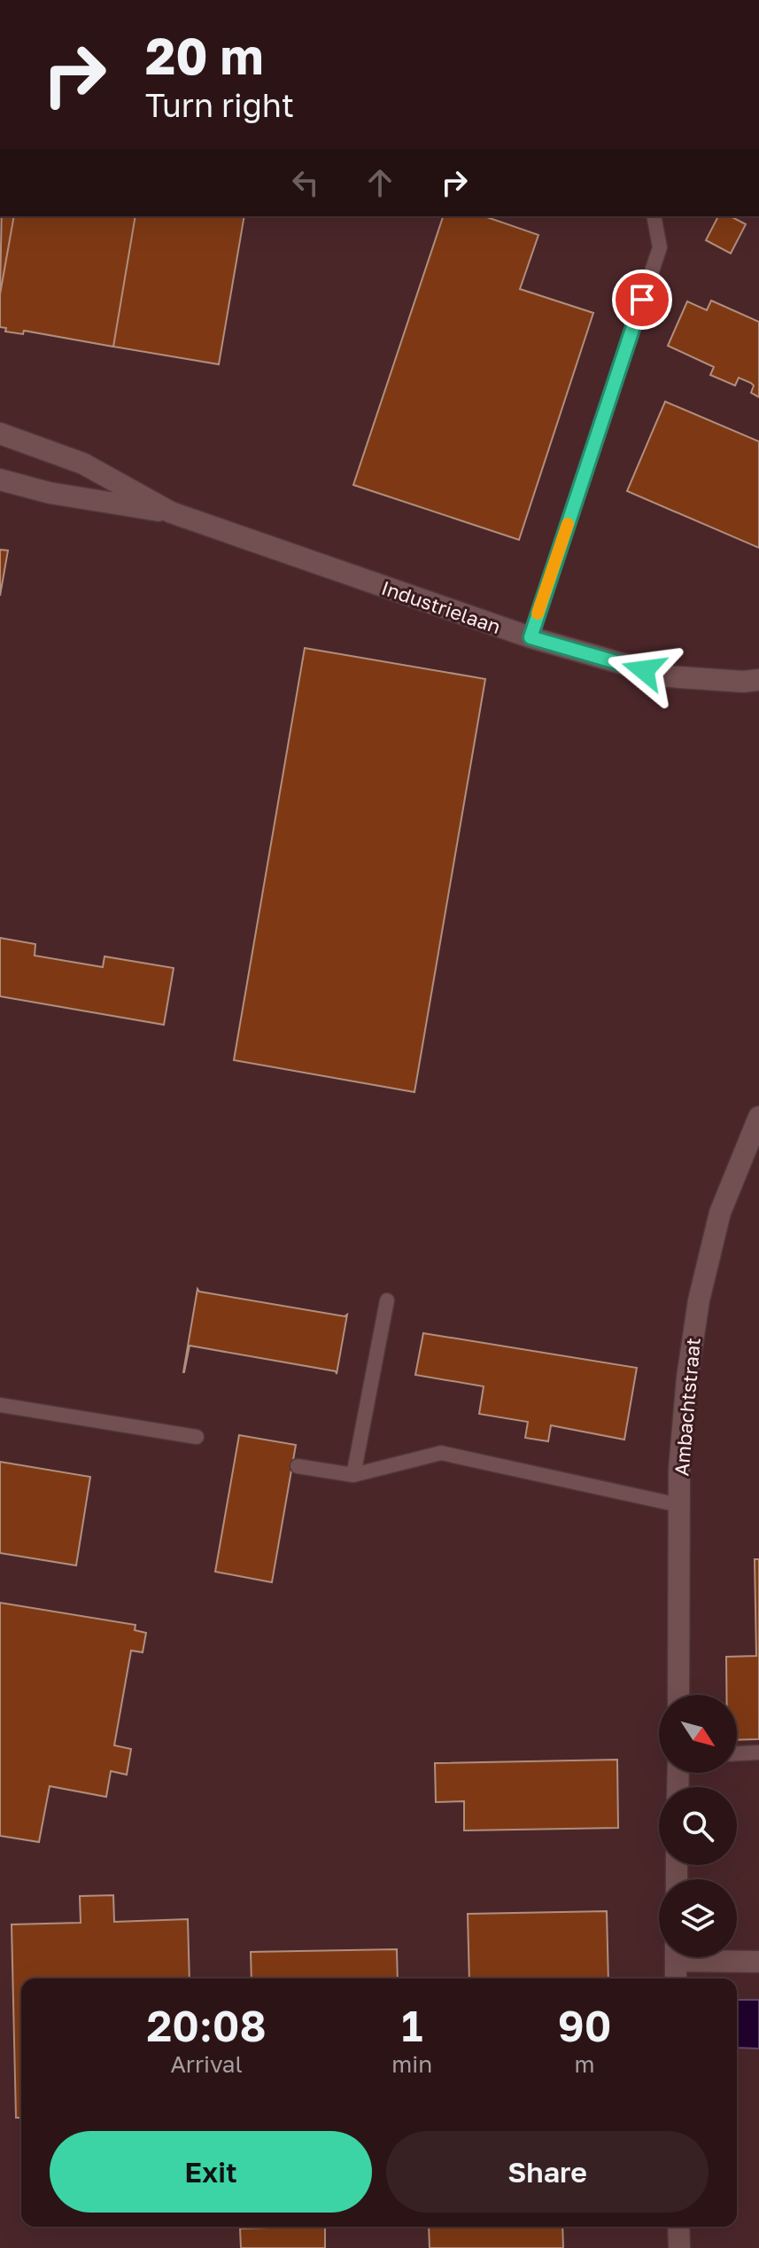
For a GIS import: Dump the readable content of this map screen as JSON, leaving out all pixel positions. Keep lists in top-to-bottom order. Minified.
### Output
{"streets":{"street":["Industrielaan","Ambachtstraat"]},"north":"bottom right","page":{"turn":["20 m","Turn right"],"eta":["20:08","Arrival","1","min","90","m"],"buttons":["Exit","Share"]}}
